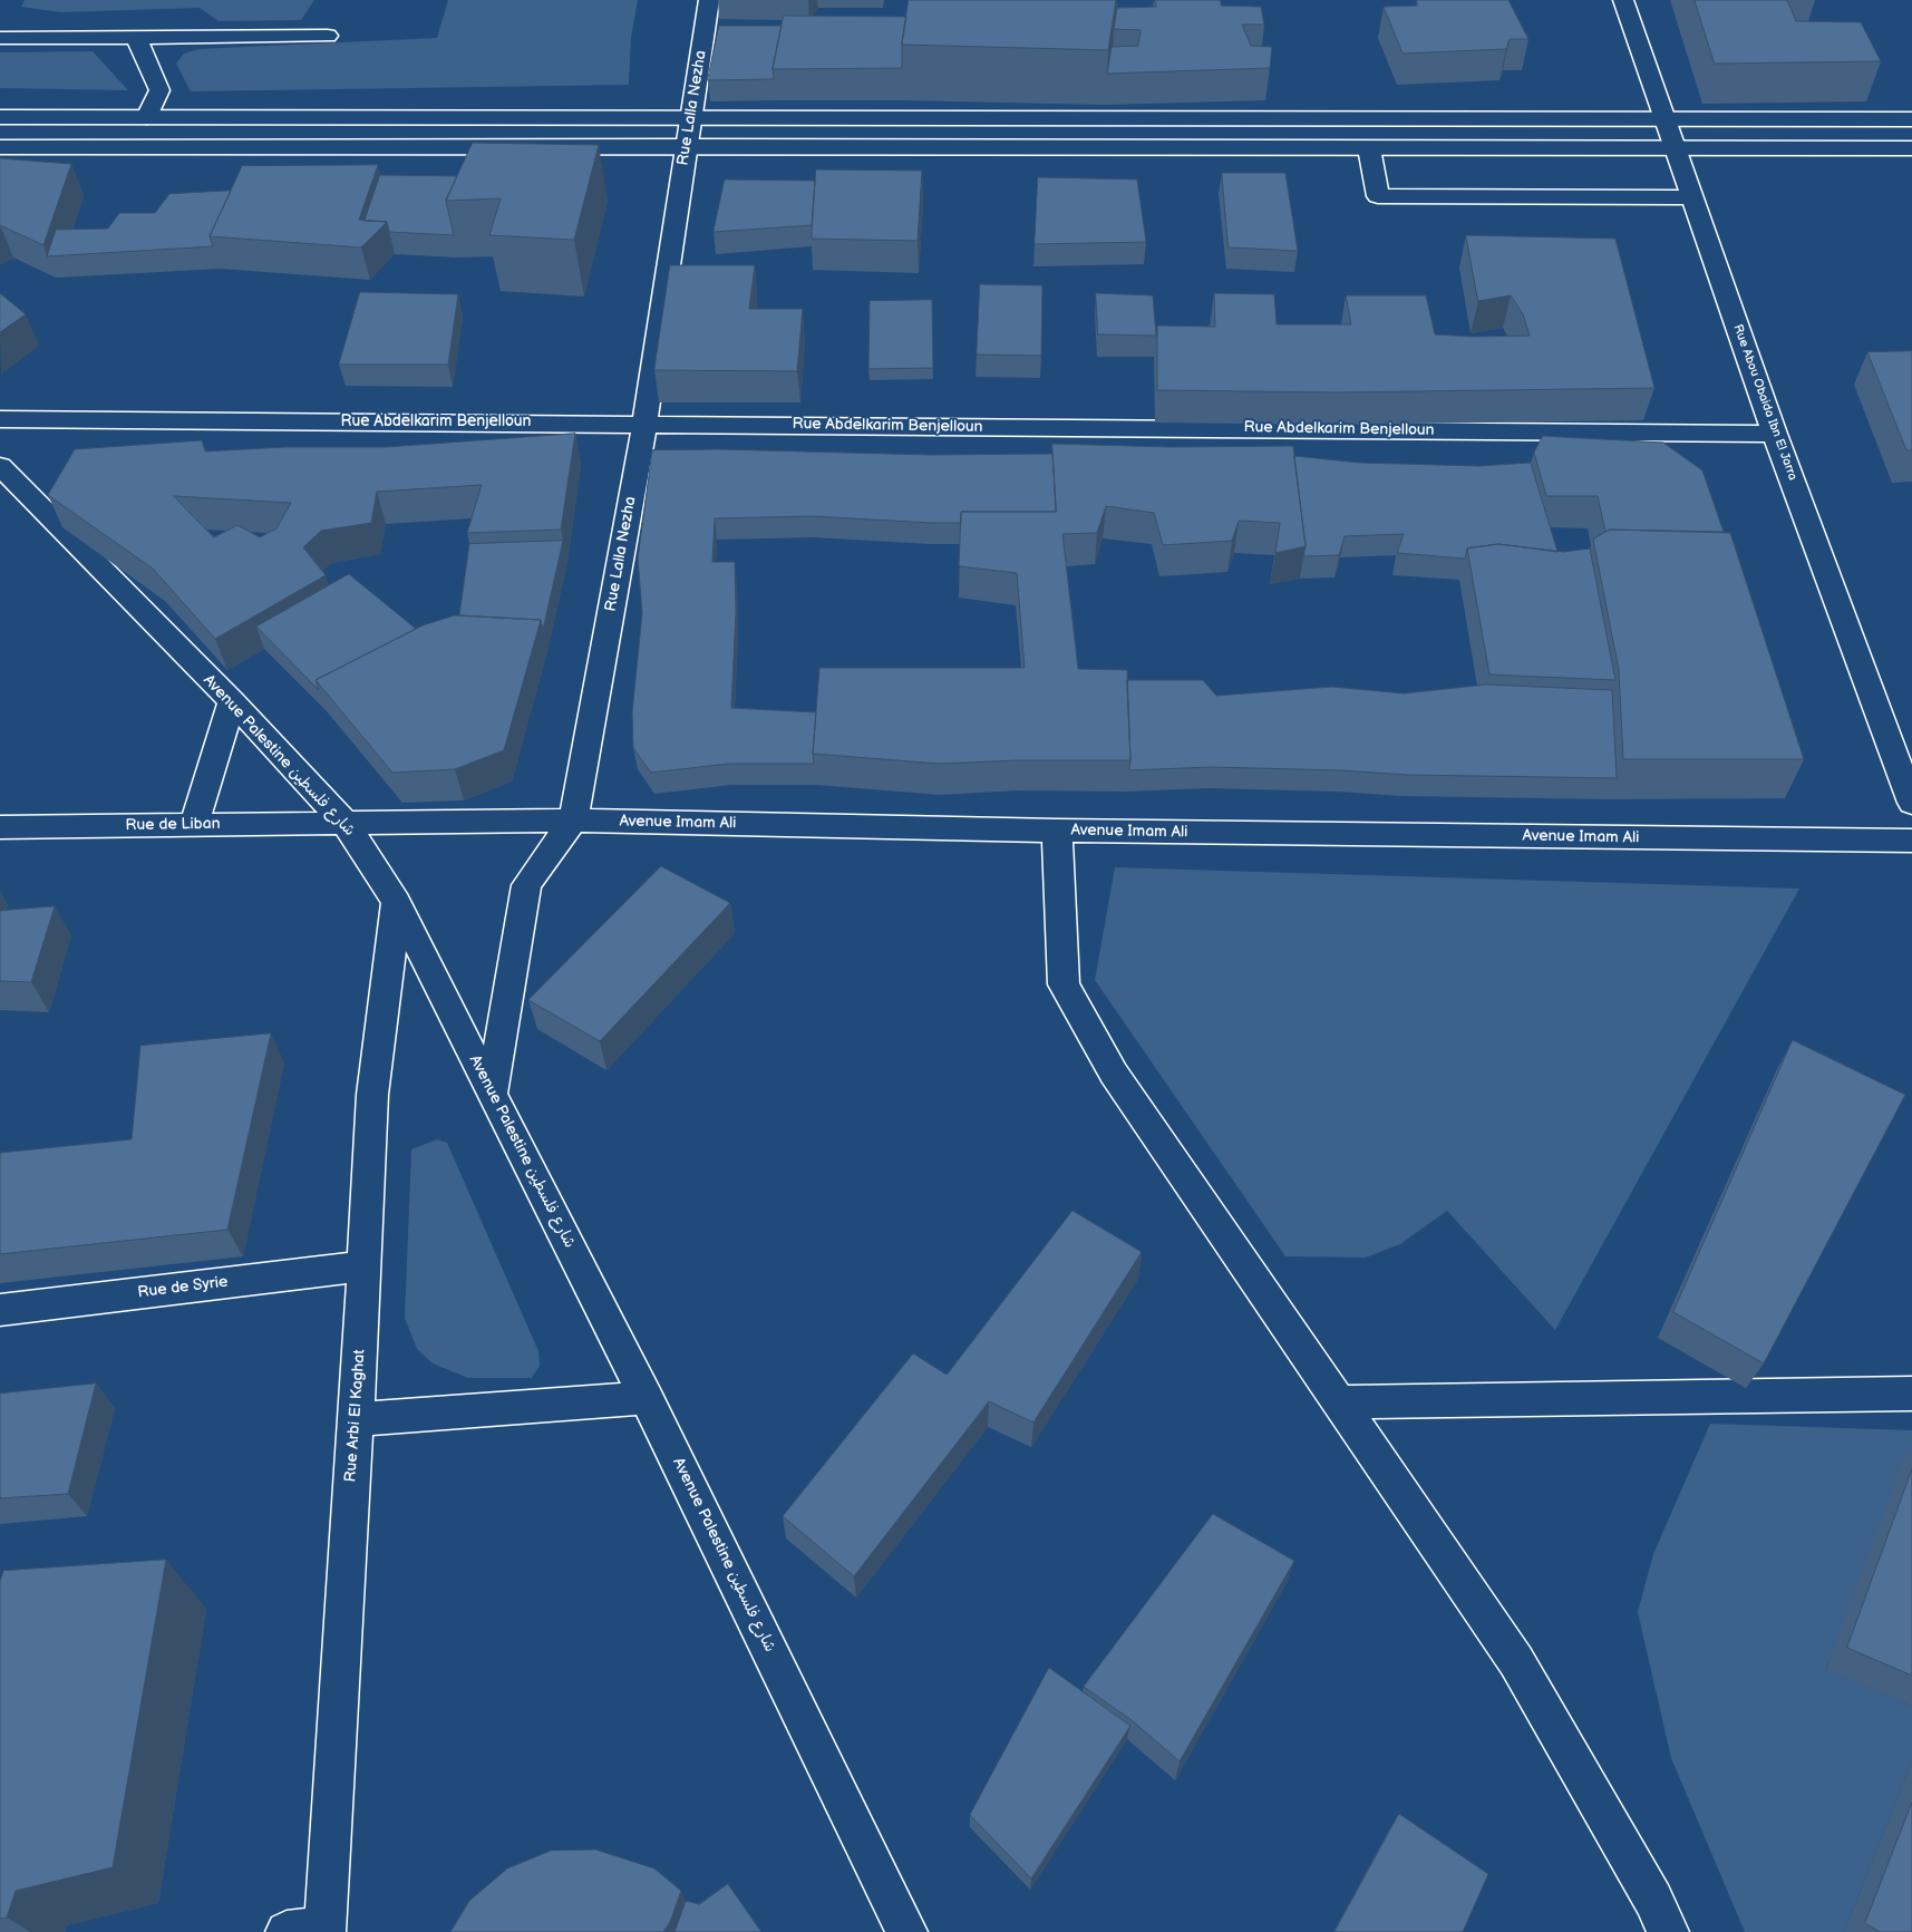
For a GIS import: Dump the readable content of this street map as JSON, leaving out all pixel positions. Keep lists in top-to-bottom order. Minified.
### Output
{"streets":{"street":["Rue Lalla Nezha","Rue Abou Obaida Ibn El Jarra","Rue Abdelkarim Benjelloun","Avenue Palestine شارع فلسطين","Avenue Imam Ali","Rue de Liban","Rue de Syrie","Rue Arbi El Kaghat"]},"crossings":[["Rue Lalla Nezha","Rue Abdelkarim Benjelloun"],["Rue Lalla Nezha","Avenue Palestine شارع فلسطين"],["Rue Lalla Nezha","Avenue Imam Ali"],["Rue Abou Obaida Ibn El Jarra","Rue Abdelkarim Benjelloun"],["Avenue Palestine شارع فلسطين","Avenue Imam Ali"],["Avenue Palestine شارع فلسطين","Rue de Liban"],["Avenue Palestine شارع فلسطين","Rue Arbi El Kaghat"],["Avenue Imam Ali","Rue de Liban"],["Rue de Syrie","Rue Arbi El Kaghat"]]}
